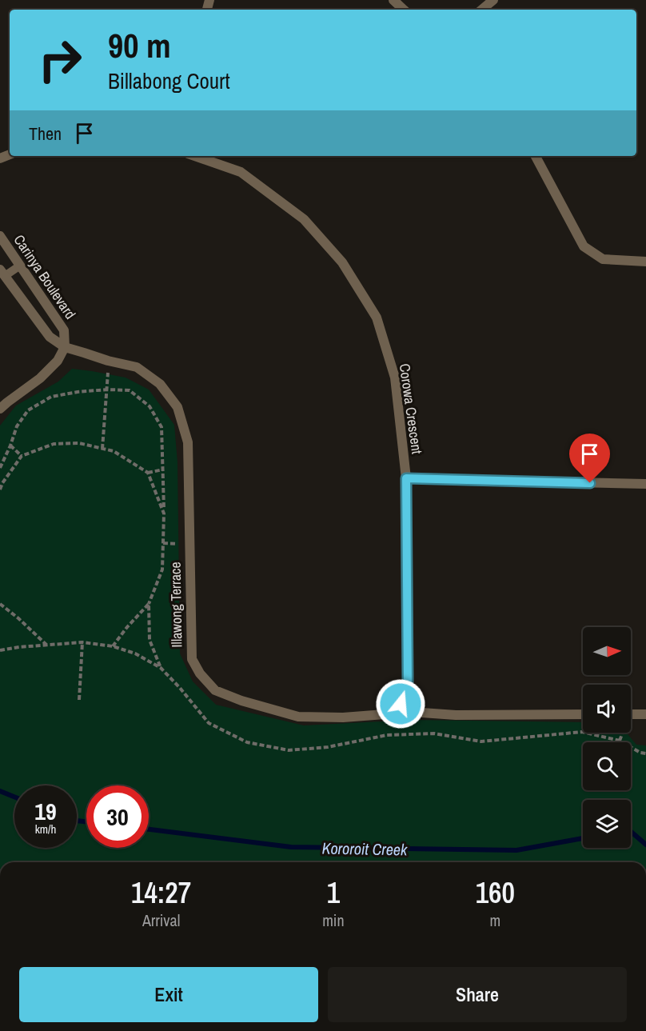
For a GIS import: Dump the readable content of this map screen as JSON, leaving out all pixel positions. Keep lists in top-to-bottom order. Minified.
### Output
{"streets":{"street":["Carinya Boulevard","Corowa Crescent","Illawong Terrace"]},"crossings":[["Carinya Boulevard","Illawong Terrace"],["Corowa Crescent","Illawong Terrace"]],"water":["Kororoit Creek"],"north":"right","page":{"turn":["90 m","Billabong Court"],"then":"Then","speed":"19 km/h","limit":"30","eta":["14:27","Arrival","1","min","160","m"],"buttons":["Exit","Share"]}}
